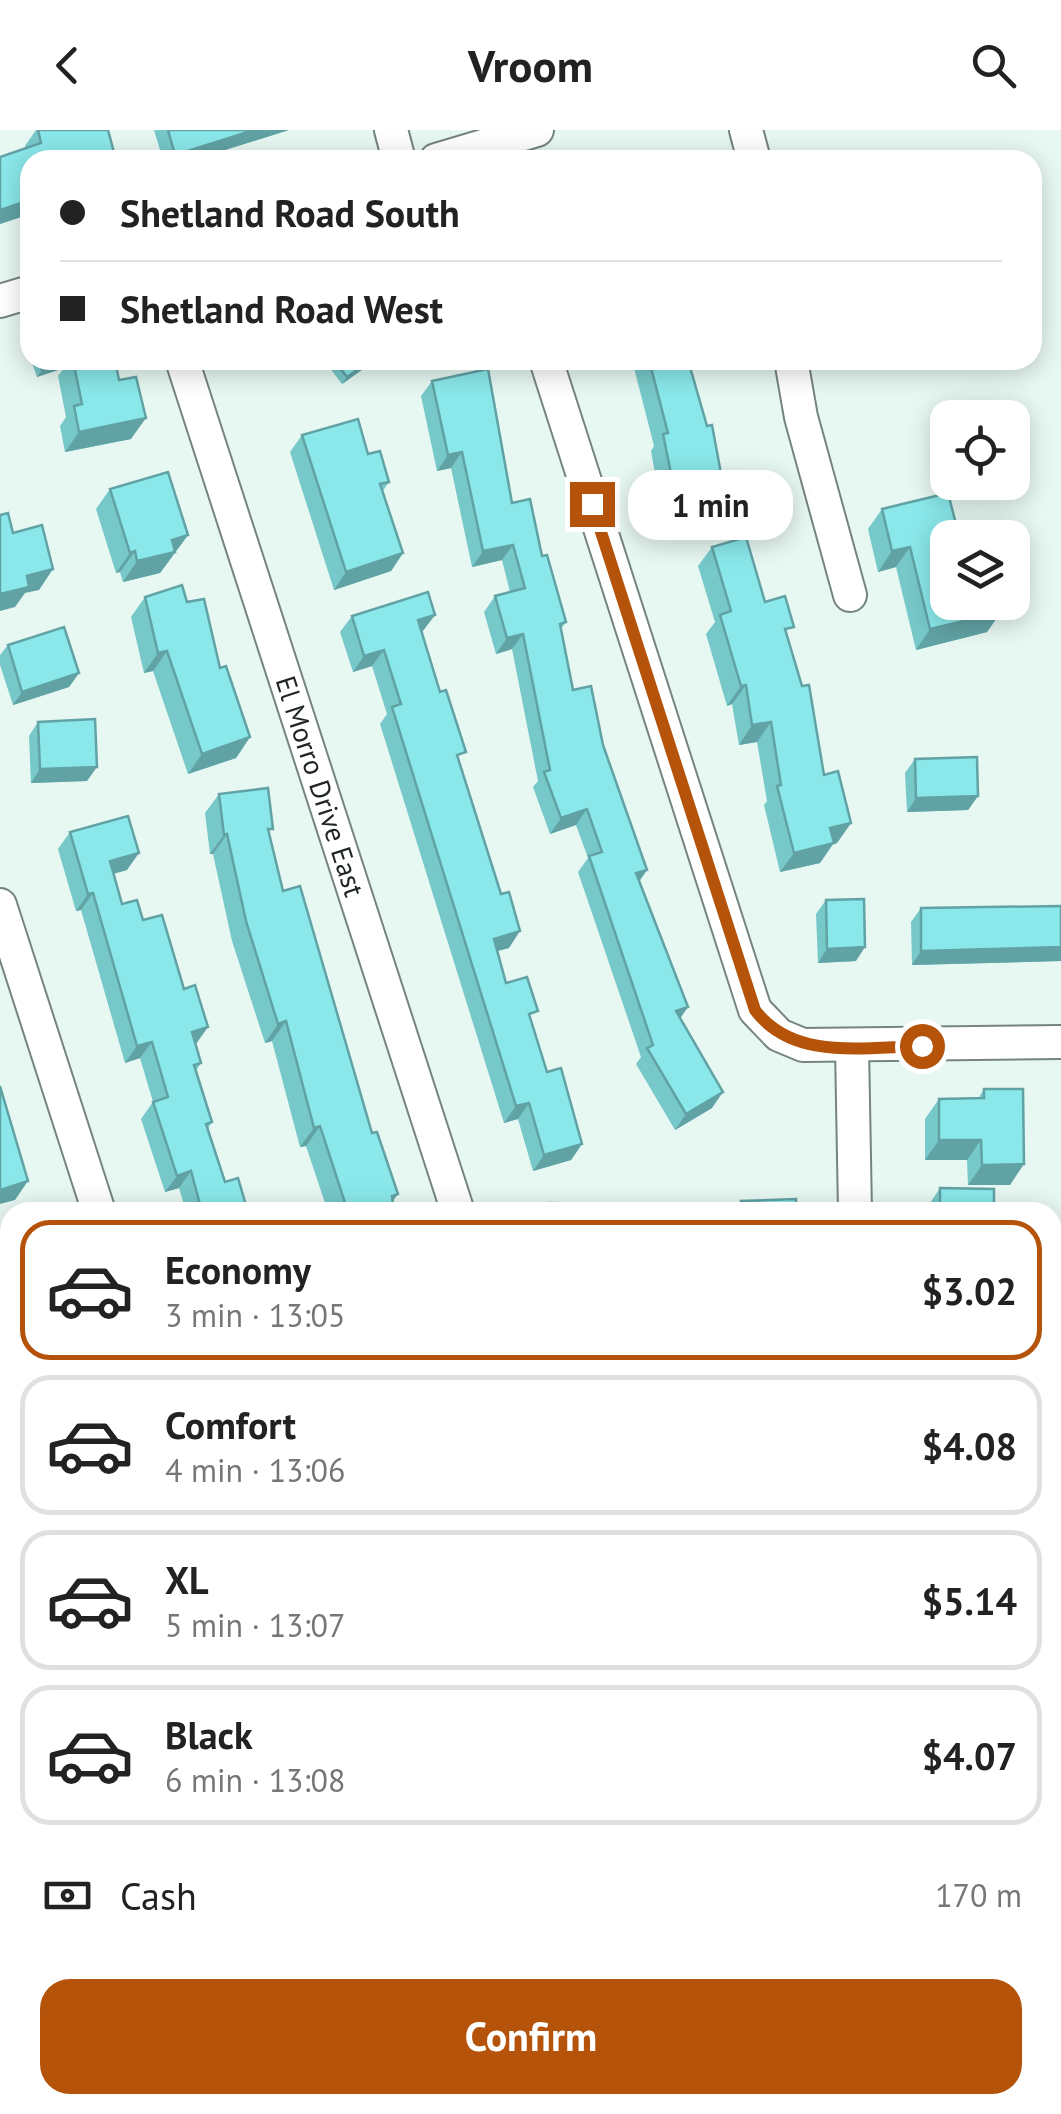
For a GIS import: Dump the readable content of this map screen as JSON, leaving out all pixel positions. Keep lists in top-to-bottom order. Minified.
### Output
{"streets":{"street":["El Morro Drive East"]},"page":{"header":"Vroom","banner":["Shetland Road South","Shetland Road West"],"bubble":"1 min","list":[{"name":"Economy","note":"3 min · 13:05","value":"$3.02"},{"name":"Comfort","note":"4 min · 13:06","value":"$4.08"},{"name":"XL","note":"5 min · 13:07","value":"$5.14"},{"name":"Black","note":"6 min · 13:08","value":"$4.07"}],"pay":["Cash","170 m"],"buttons":"Confirm"}}
